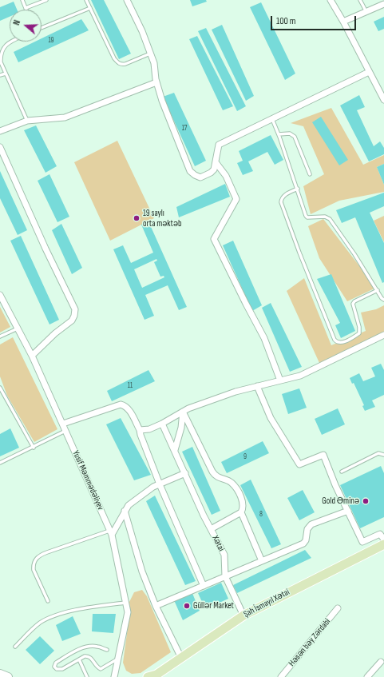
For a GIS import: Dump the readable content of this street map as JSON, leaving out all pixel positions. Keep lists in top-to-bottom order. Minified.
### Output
{"streets":{"main road":["Şah İsmayıl Xətai"],"street":["Yusif Məmmədəliyev","Xətai","Həsən bəy Zərdabi"]},"crossings":[["Xətai","Şah İsmayıl Xətai"]],"places":["19 saylı orta məktəb","Gold Əminə","Güllər Market"],"house_numbers":["19","17","11","9","8"],"scale_bar":"100 m","north":"left"}
